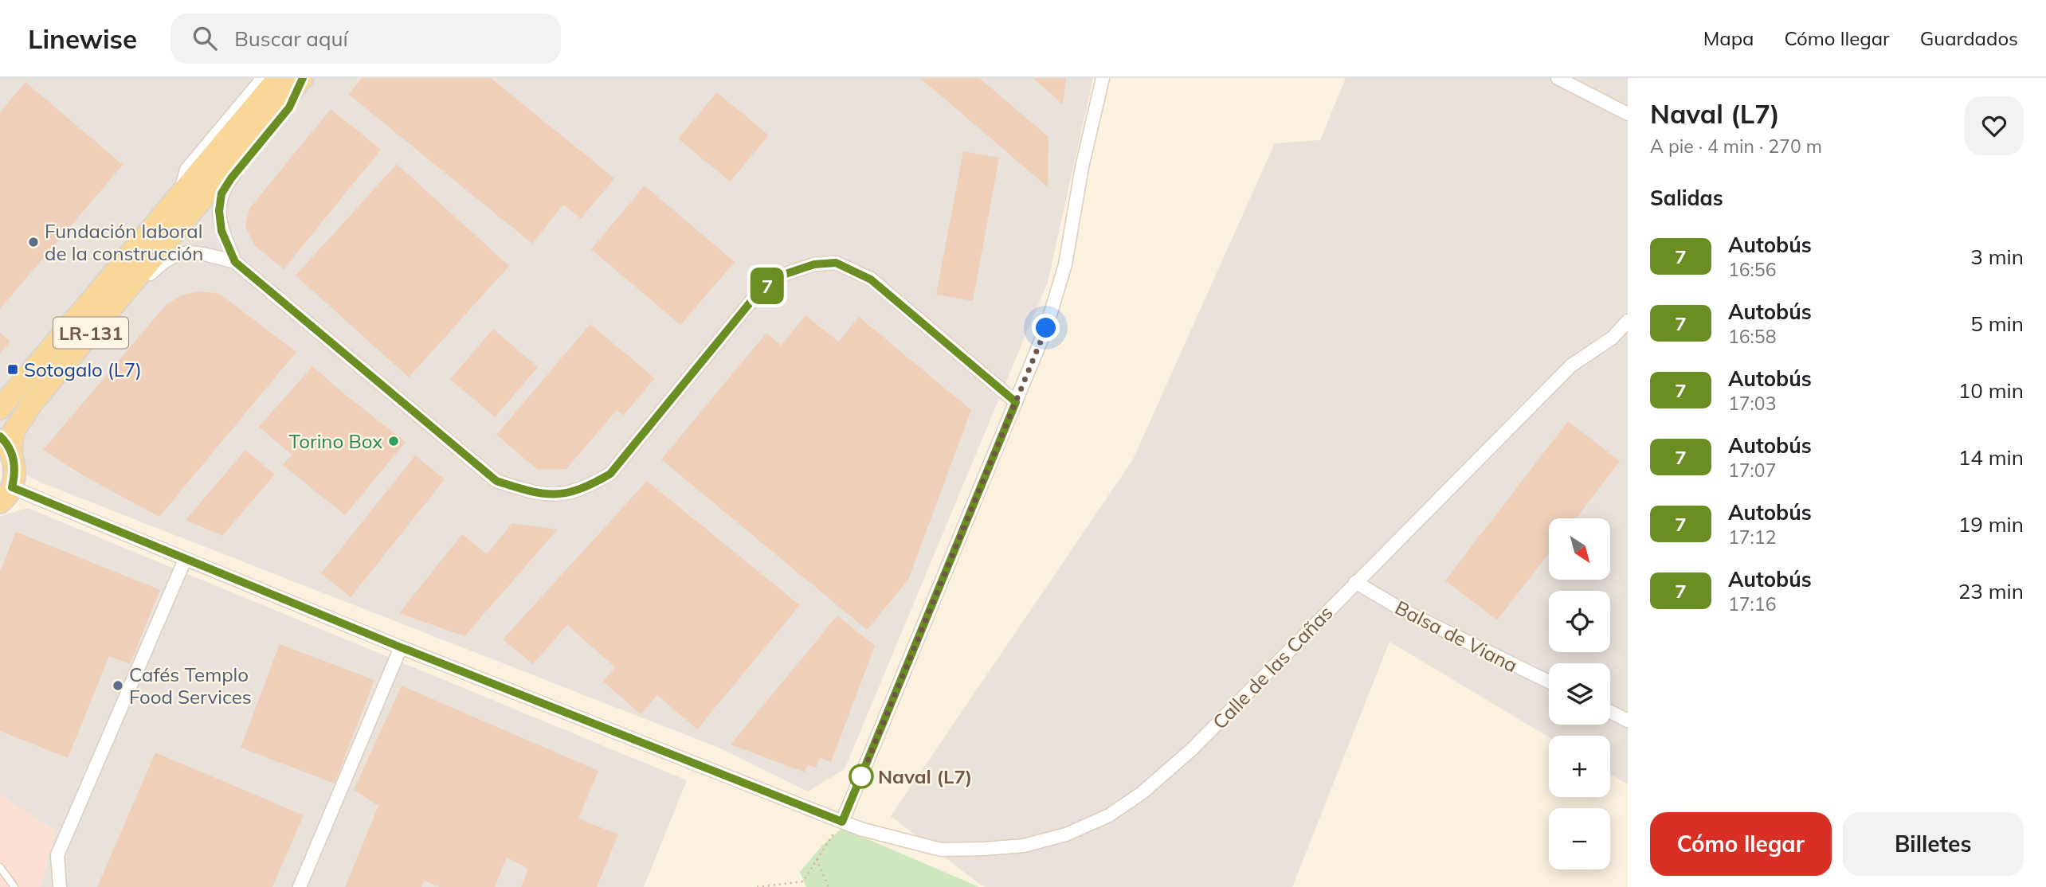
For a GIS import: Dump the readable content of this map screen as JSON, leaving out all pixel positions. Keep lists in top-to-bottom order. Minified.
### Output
{"streets":{"main road":["LR-131"],"street":["Balsa de Viana","Calle de las Cañas"]},"crossings":[["Balsa de Viana","Calle de las Cañas"]],"places":{"other":["Fundación laboral de la construcción","Torino Box","Cafés Templo Food Services","Naval (L7)"],"transit":["Sotogalo (L7)"]},"lines":["bus line 7"],"north":"bottom right","page":{"header":"Linewise","search":"Buscar aquí","nav":["Mapa","Cómo llegar","Guardados"],"on_map":"7","heading":[["Naval (L7)","A pie · 4 min · 270 m"],"Salidas"],"list":[{"mark":"7","name":"Autobús","note":"16:56","value":"3 min"},{"mark":"7","name":"Autobús","note":"16:58","value":"5 min"},{"mark":"7","name":"Autobús","note":"17:03","value":"10 min"},{"mark":"7","name":"Autobús","note":"17:07","value":"14 min"},{"mark":"7","name":"Autobús","note":"17:12","value":"19 min"},{"mark":"7","name":"Autobús","note":"17:16","value":"23 min"}],"map_buttons":["+","−"],"buttons":["Cómo llegar","Billetes"]}}
